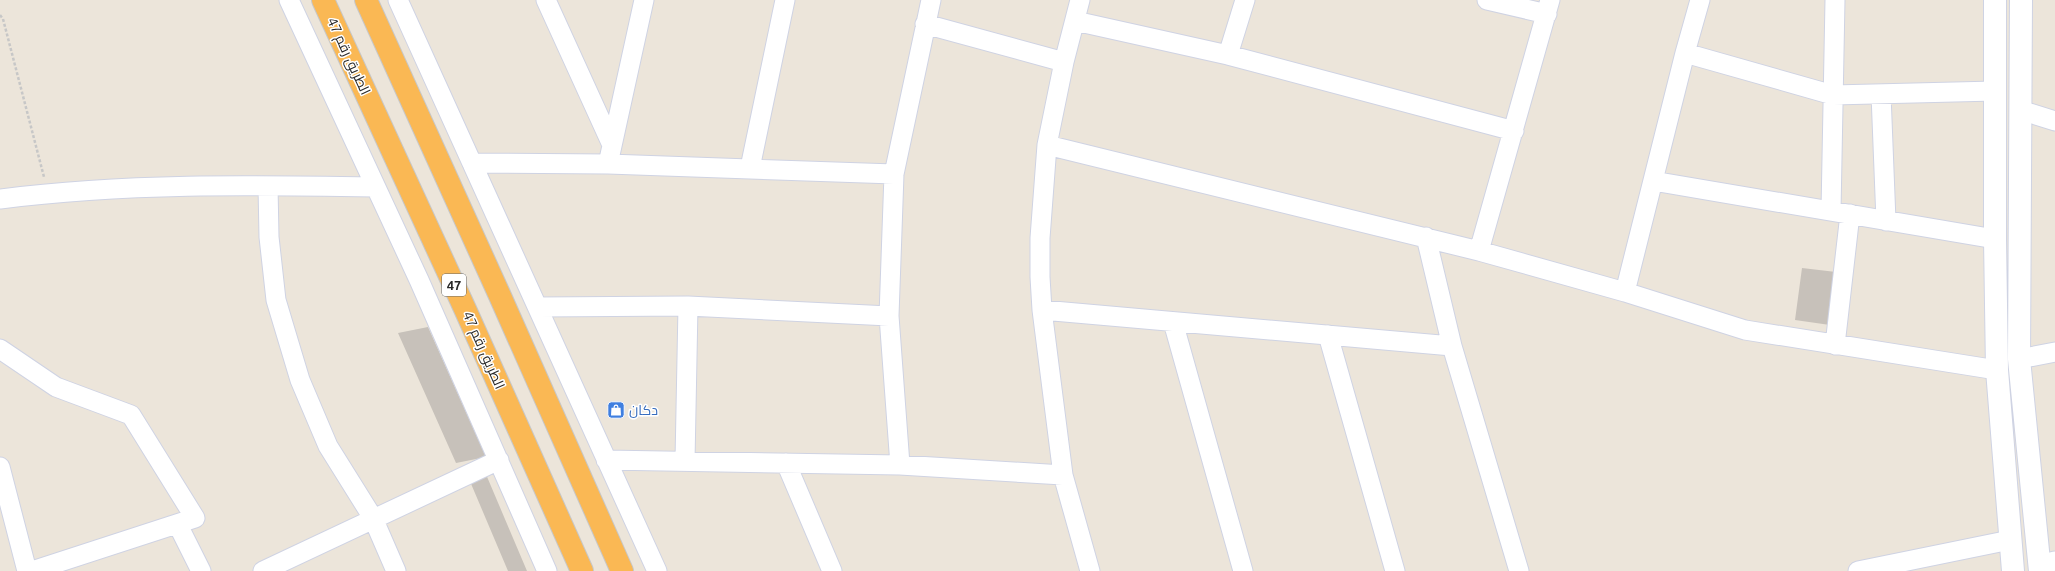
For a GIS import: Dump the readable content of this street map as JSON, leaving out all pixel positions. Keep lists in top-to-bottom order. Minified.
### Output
{"streets":{"highway":["الطريق رقم 47","47"]},"places":{"shop":["دكان"]}}
